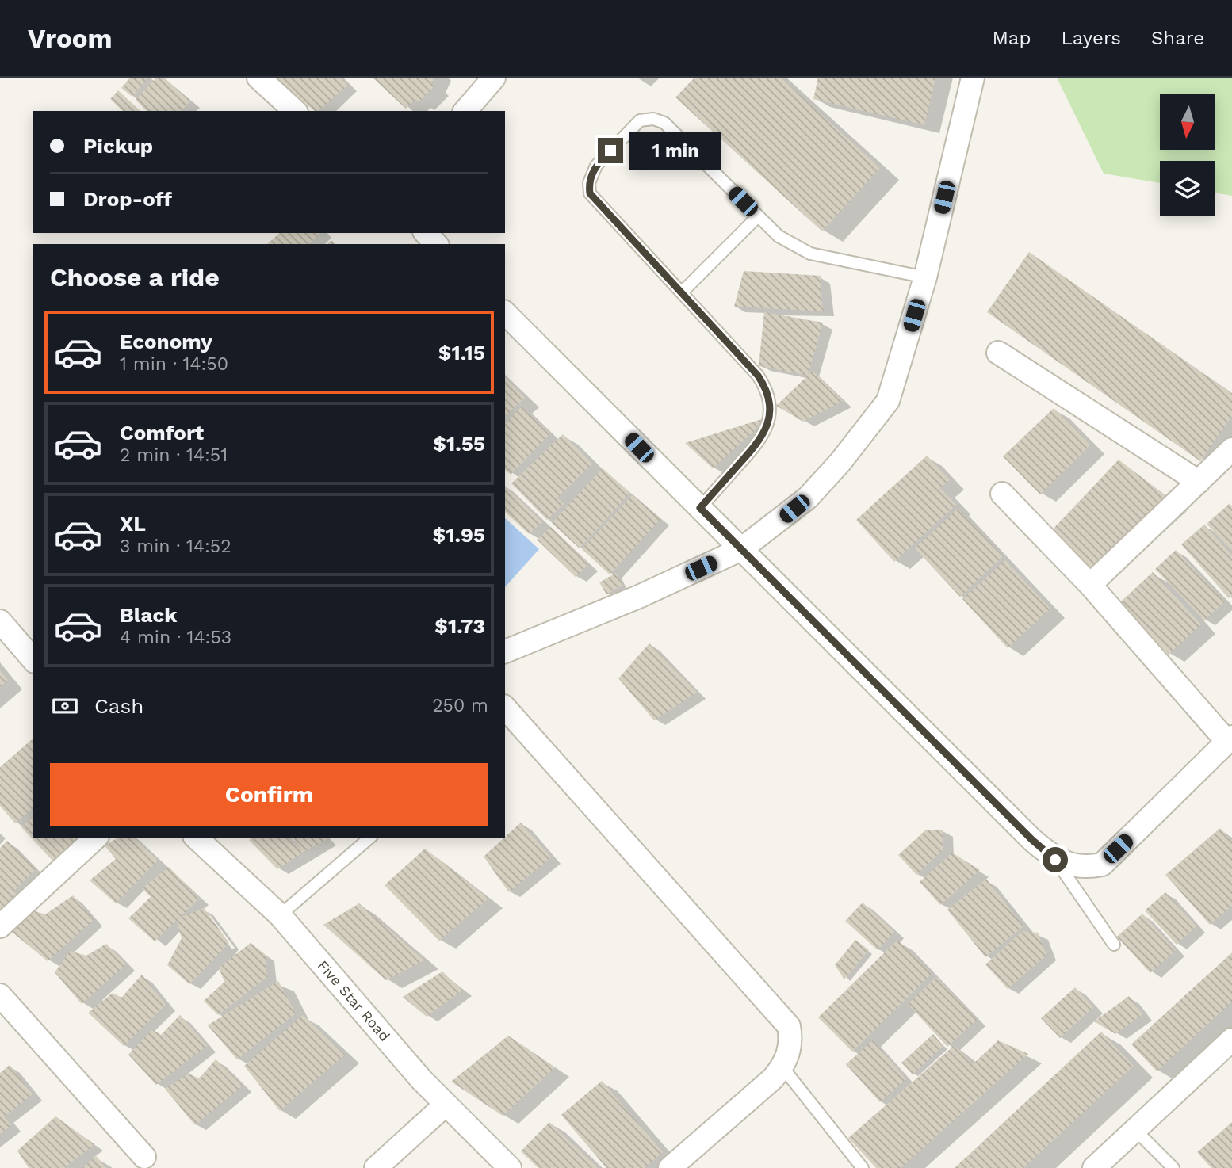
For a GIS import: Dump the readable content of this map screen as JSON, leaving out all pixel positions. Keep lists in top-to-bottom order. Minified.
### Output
{"streets":{"street":["Five Star Road"]},"north":"bottom","page":{"header":"Vroom","nav":["Map","Layers","Share"],"banner":["Pickup","Drop-off"],"bubble":"1 min","heading":"Choose a ride","list":[{"name":"Economy","note":"1 min · 14:50","value":"$1.15"},{"name":"Comfort","note":"2 min · 14:51","value":"$1.55"},{"name":"XL","note":"3 min · 14:52","value":"$1.95"},{"name":"Black","note":"4 min · 14:53","value":"$1.73"}],"pay":["Cash","250 m"],"buttons":"Confirm"}}
